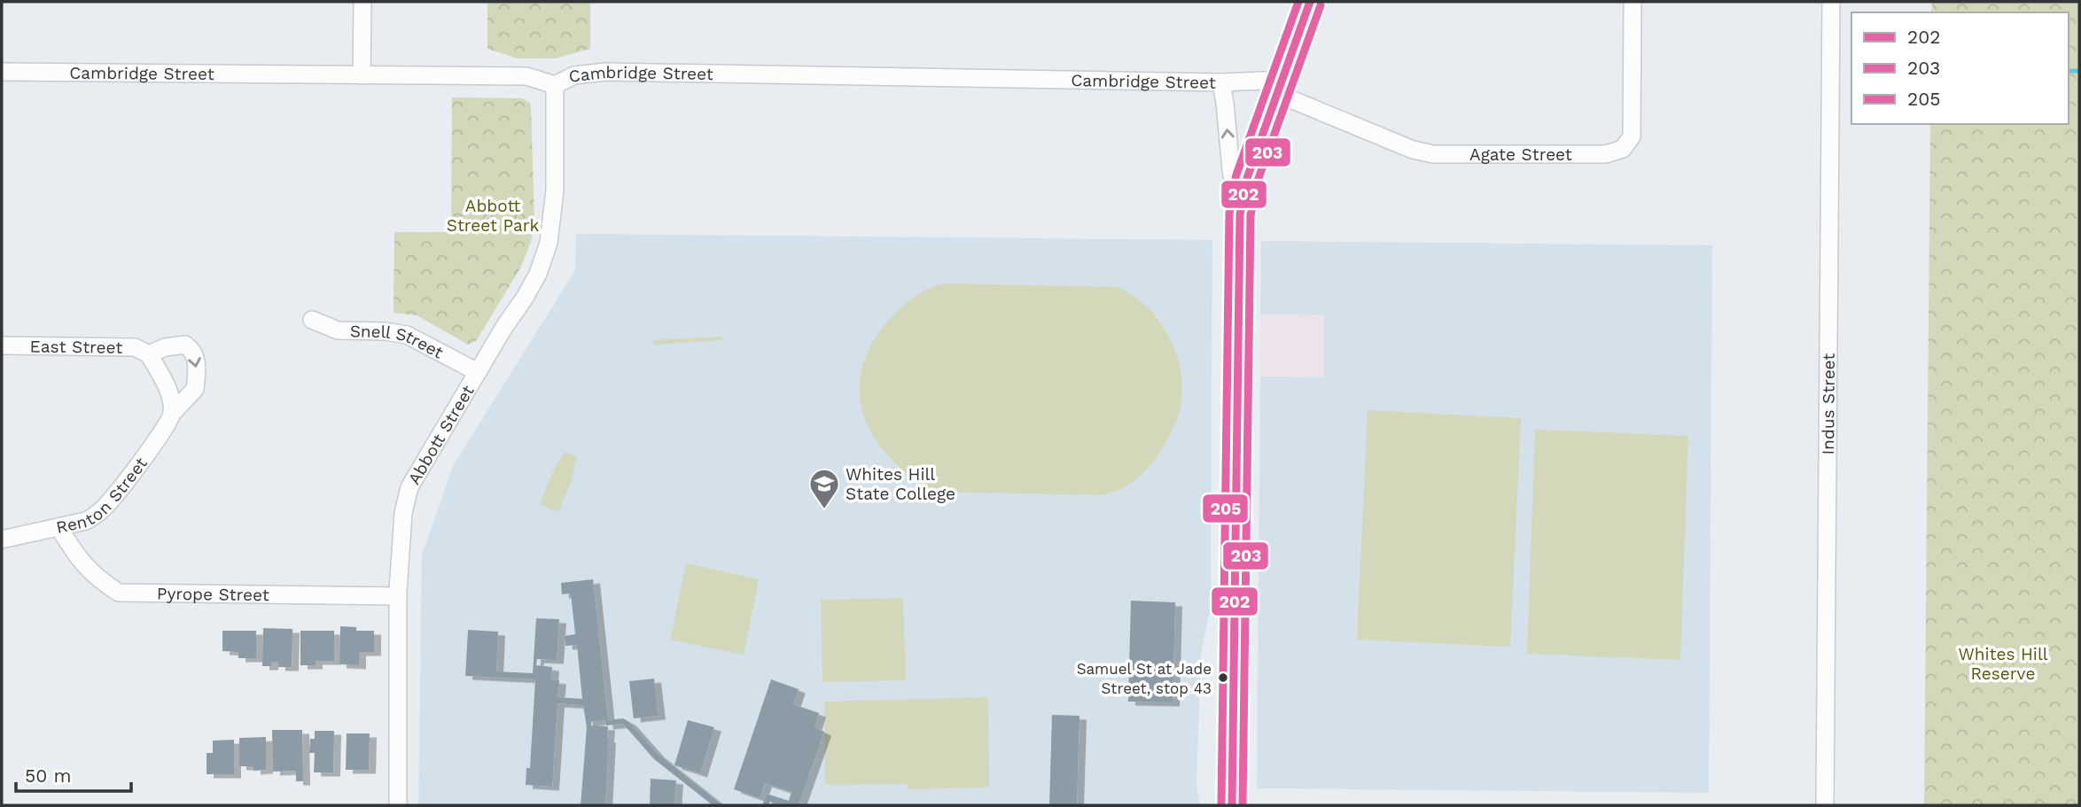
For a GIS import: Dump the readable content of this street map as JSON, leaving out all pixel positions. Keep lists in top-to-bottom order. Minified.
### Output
{"streets":{"street":["Cambridge Street","Agate Street","Snell Street","East Street","Indus Street","Abbott Street","Renton Street","Pyrope Street"]},"crossings":[["Cambridge Street","Agate Street"],["Cambridge Street","Abbott Street"],["Snell Street","Abbott Street"],["East Street","Renton Street"],["Abbott Street","Pyrope Street"],["Renton Street","Pyrope Street"]],"parks":["Abbott Street Park","Whites Hill Reserve"],"places":{"school or university":["Whites Hill State College"],"other":["Samuel St at Jade Street, stop 43"]},"lines":["transit line 202","transit line 205","transit line 203"],"legend":["202","203","205"],"scale_bar":"50 m"}
